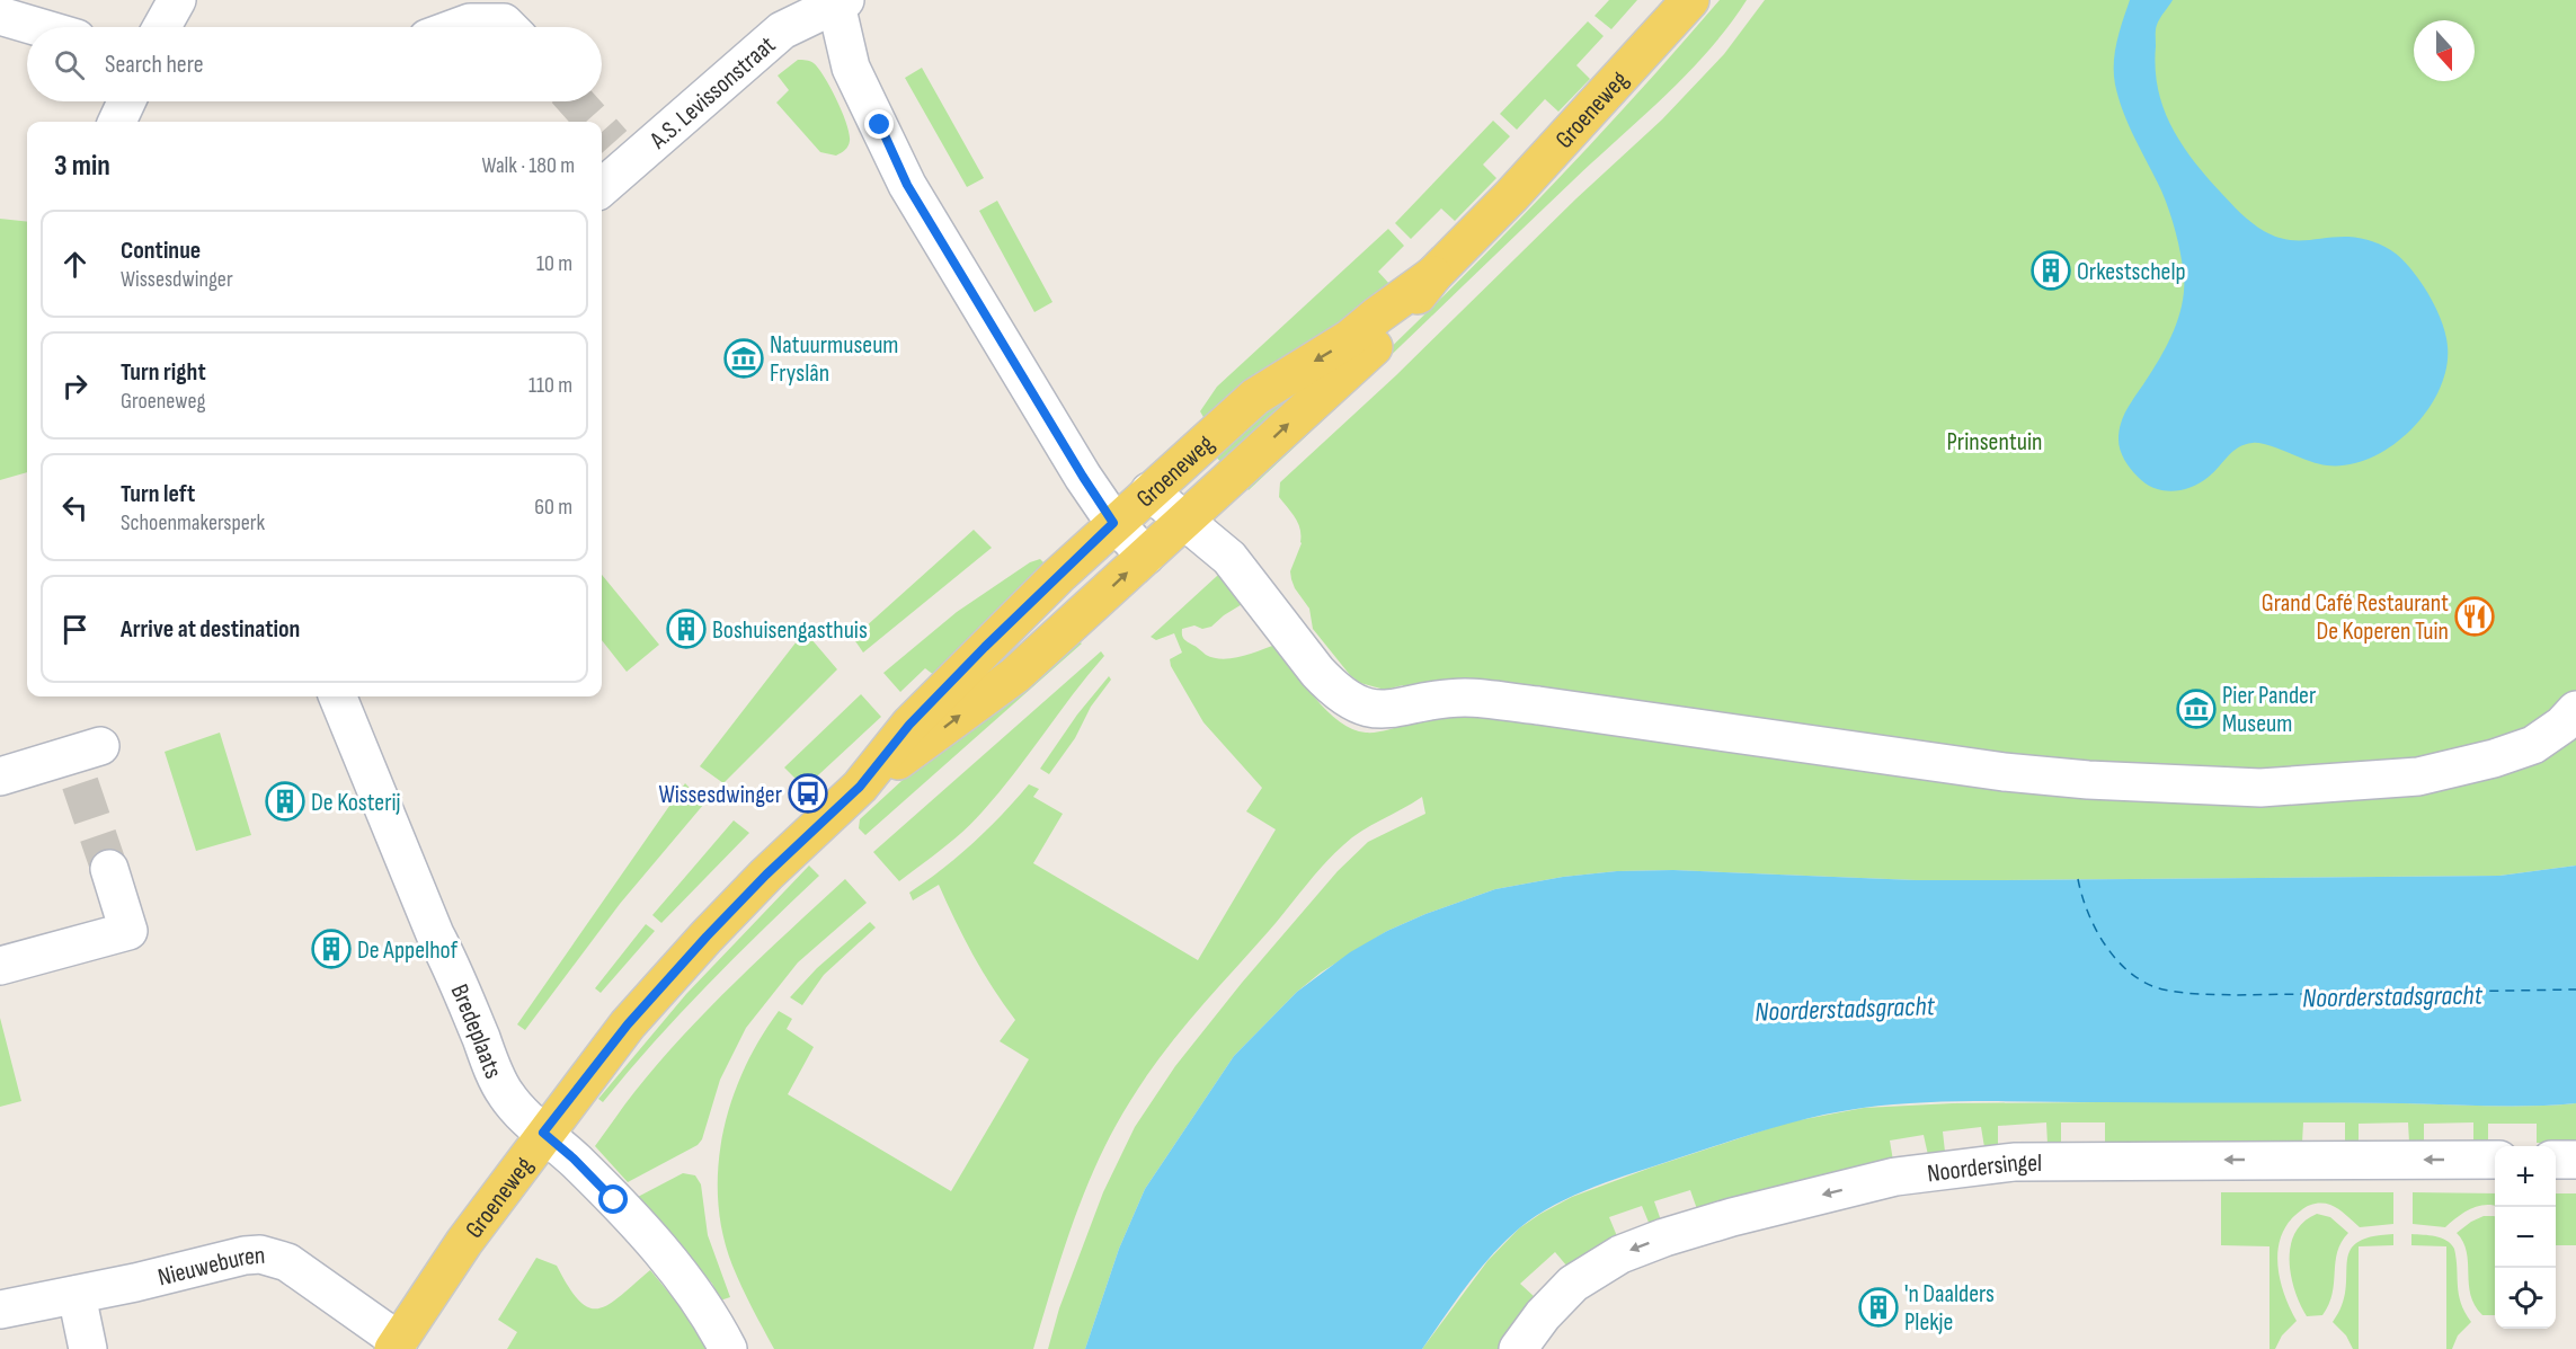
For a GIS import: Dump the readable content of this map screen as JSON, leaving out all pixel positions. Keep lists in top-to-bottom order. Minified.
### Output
{"streets":{"main road":["Groeneweg"],"street":["A.S. Levissonstraat","Bredeplaats","Noordersingel","Nieuweburen"]},"crossings":[["Groeneweg","Bredeplaats"],["Groeneweg","Nieuweburen"]],"one_way":["Noordersingel"],"water":["Noorderstadsgracht"],"parks":["Prinsentuin"],"places":{"building":["Orkestschelp","Boshuisengasthuis","De Kosterij","De Appelhof","'n Daalders Plekje"],"museum":["Natuurmuseum Fryslân","Pier Pander Museum"],"restaurant":["Grand Café Restaurant De Koperen Tuin"],"bus stop":["Wissesdwinger"]},"north":"bottom","page":{"search":"Search here","heading":["3 min","Walk · 180 m"],"list":[["Continue","Wissesdwinger","10 m"],["Turn right","Groeneweg","110 m"],["Turn left","Schoenmakersperk","60 m"],"Arrive at destination"],"map_buttons":["+","−"]}}
